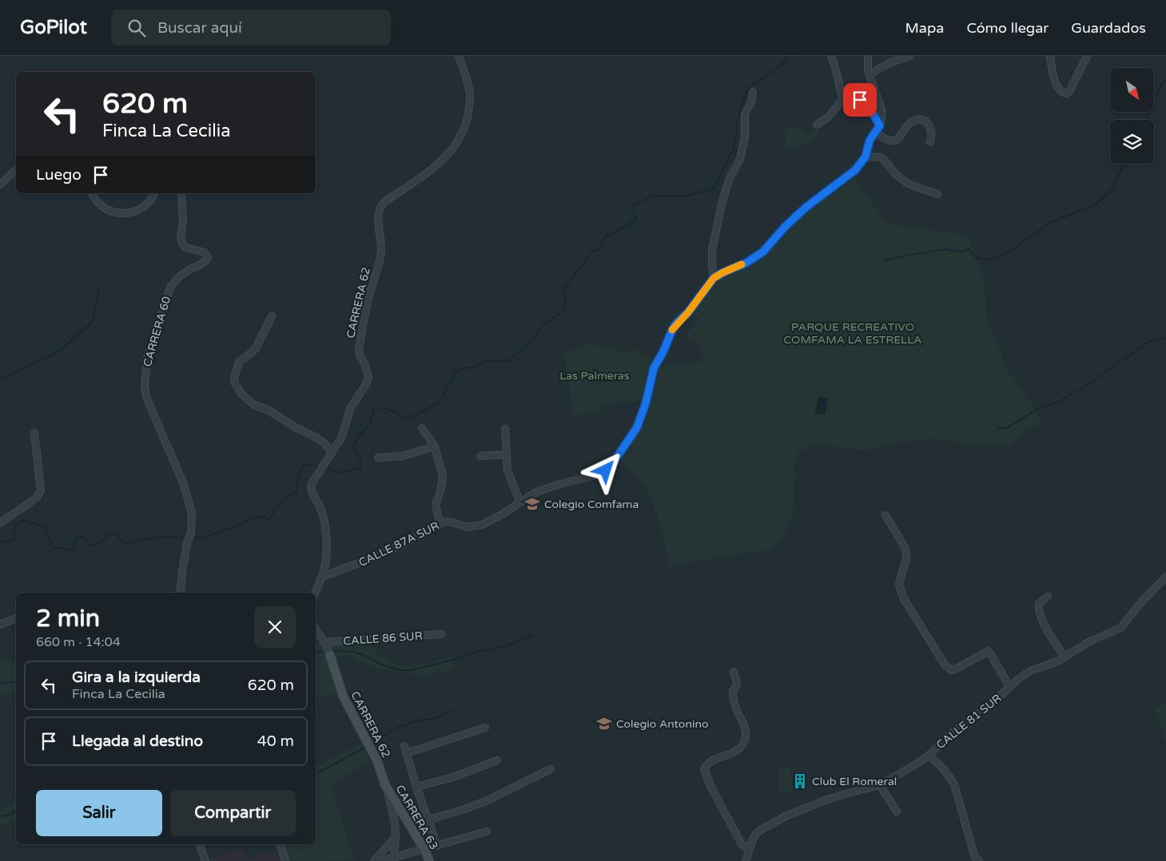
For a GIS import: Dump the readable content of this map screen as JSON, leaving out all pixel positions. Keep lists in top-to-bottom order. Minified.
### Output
{"streets":{"street":["CARRERA 62","CARRERA 60","CALLE 87A SUR","CALLE 86 SUR","CALLE 81 SUR","CARRERA 63"]},"crossings":[["CARRERA 62","CALLE 87A SUR"],["CARRERA 62","CALLE 86 SUR"],["CARRERA 62","CARRERA 63"]],"parks":["PARQUE RECREATIVO COMFAMA LA ESTRELLA","Las Palmeras"],"places":{"school or university":["Colegio Comfama","Colegio Antonino"],"building":["Club El Romeral"]},"north":"bottom right","page":{"header":"GoPilot","search":"Buscar aquí","nav":["Mapa","Cómo llegar","Guardados"],"turn":["620 m","Finca La Cecilia"],"then":"Luego","heading":["2 min","660 m · 14:04"],"list":[{"name":"Gira a la izquierda","note":"Finca La Cecilia","value":"620 m"},{"name":"Llegada al destino","value":"40 m"}],"buttons":["Salir","Compartir"]}}
